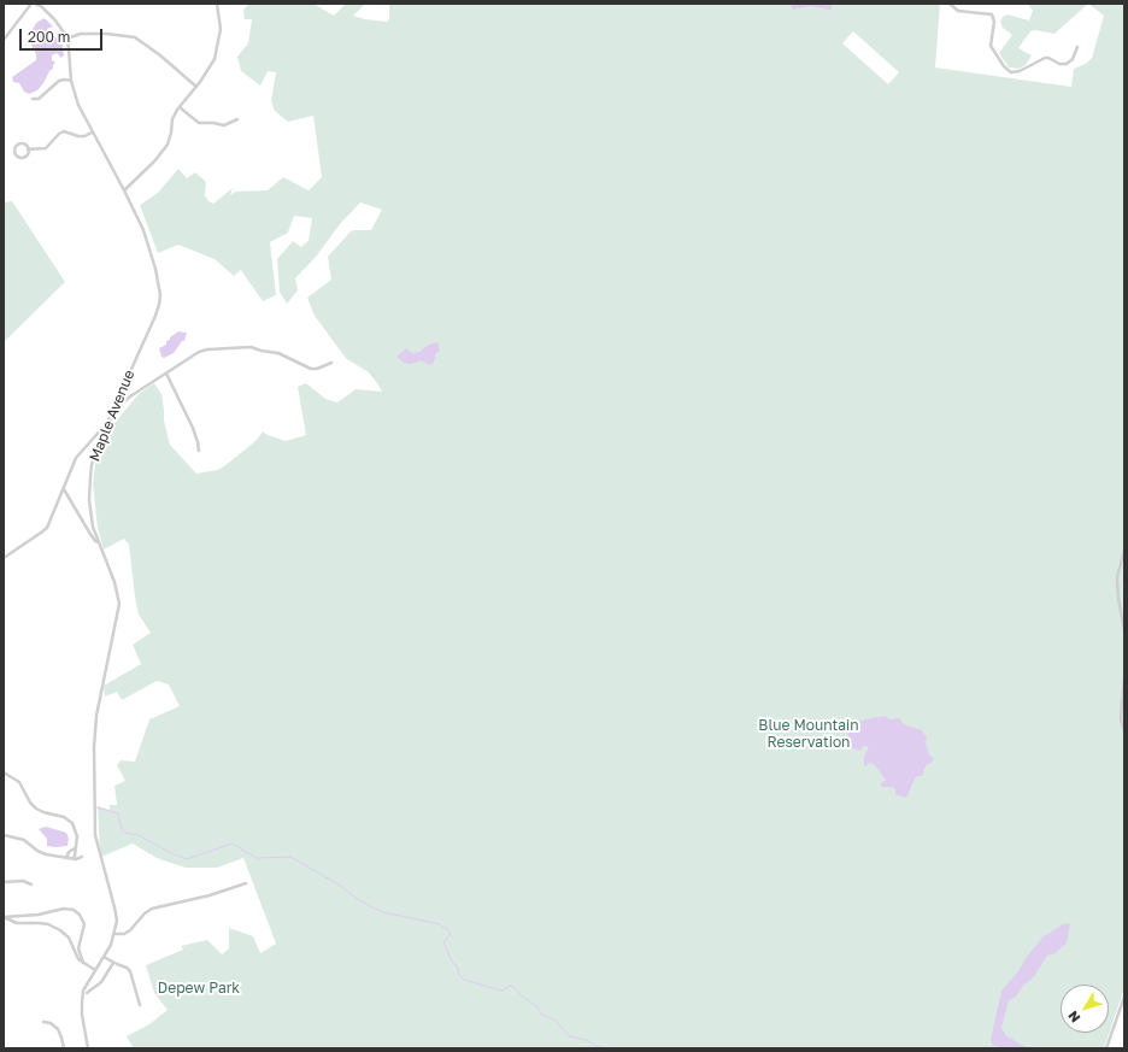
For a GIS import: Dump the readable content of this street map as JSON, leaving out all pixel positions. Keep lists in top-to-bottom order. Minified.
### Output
{"streets":{"street":["Maple Avenue"]},"parks":["Blue Mountain Reservation","Depew Park"],"scale_bar":"200 m","north":"bottom left"}
